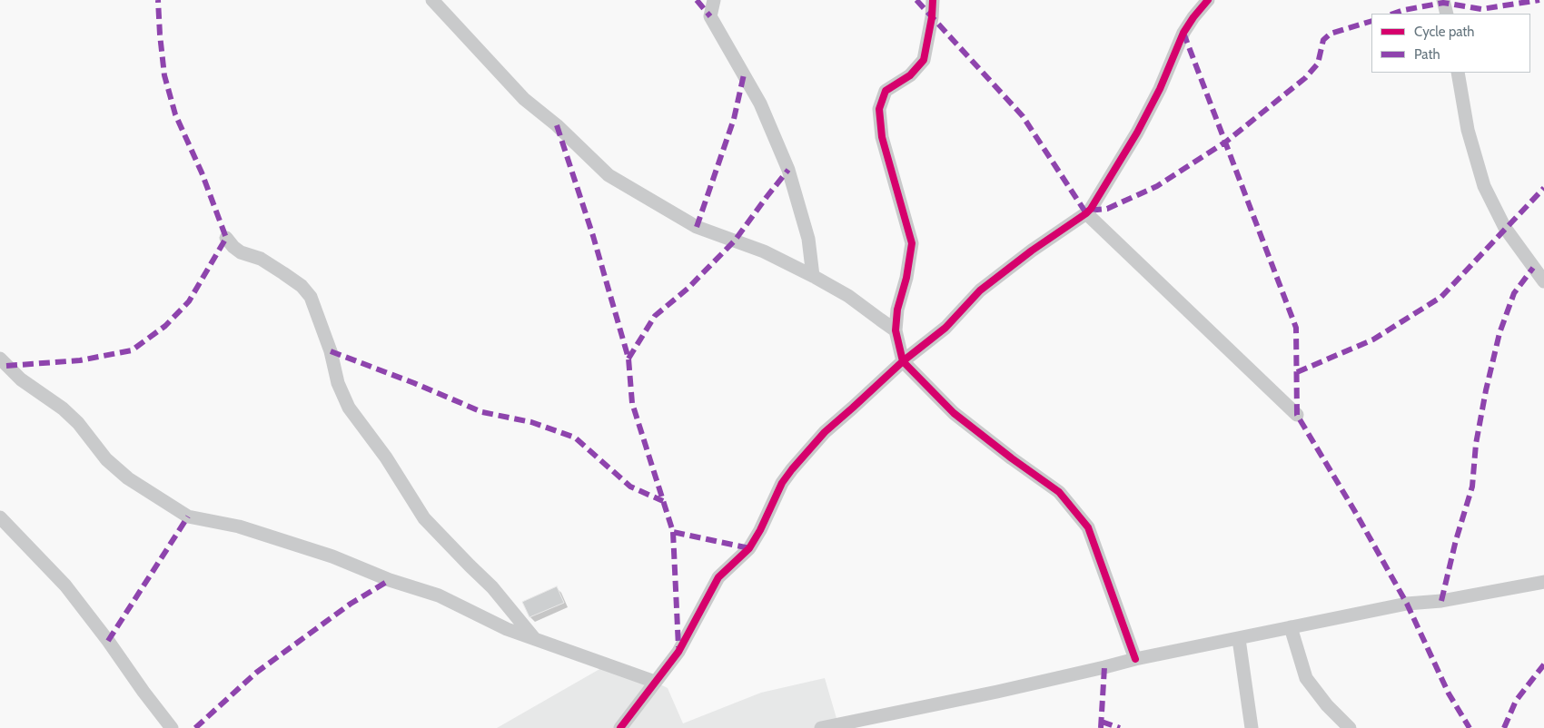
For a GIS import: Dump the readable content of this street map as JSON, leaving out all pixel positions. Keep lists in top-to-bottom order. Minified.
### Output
{"legend":["Cycle path","Path"]}
